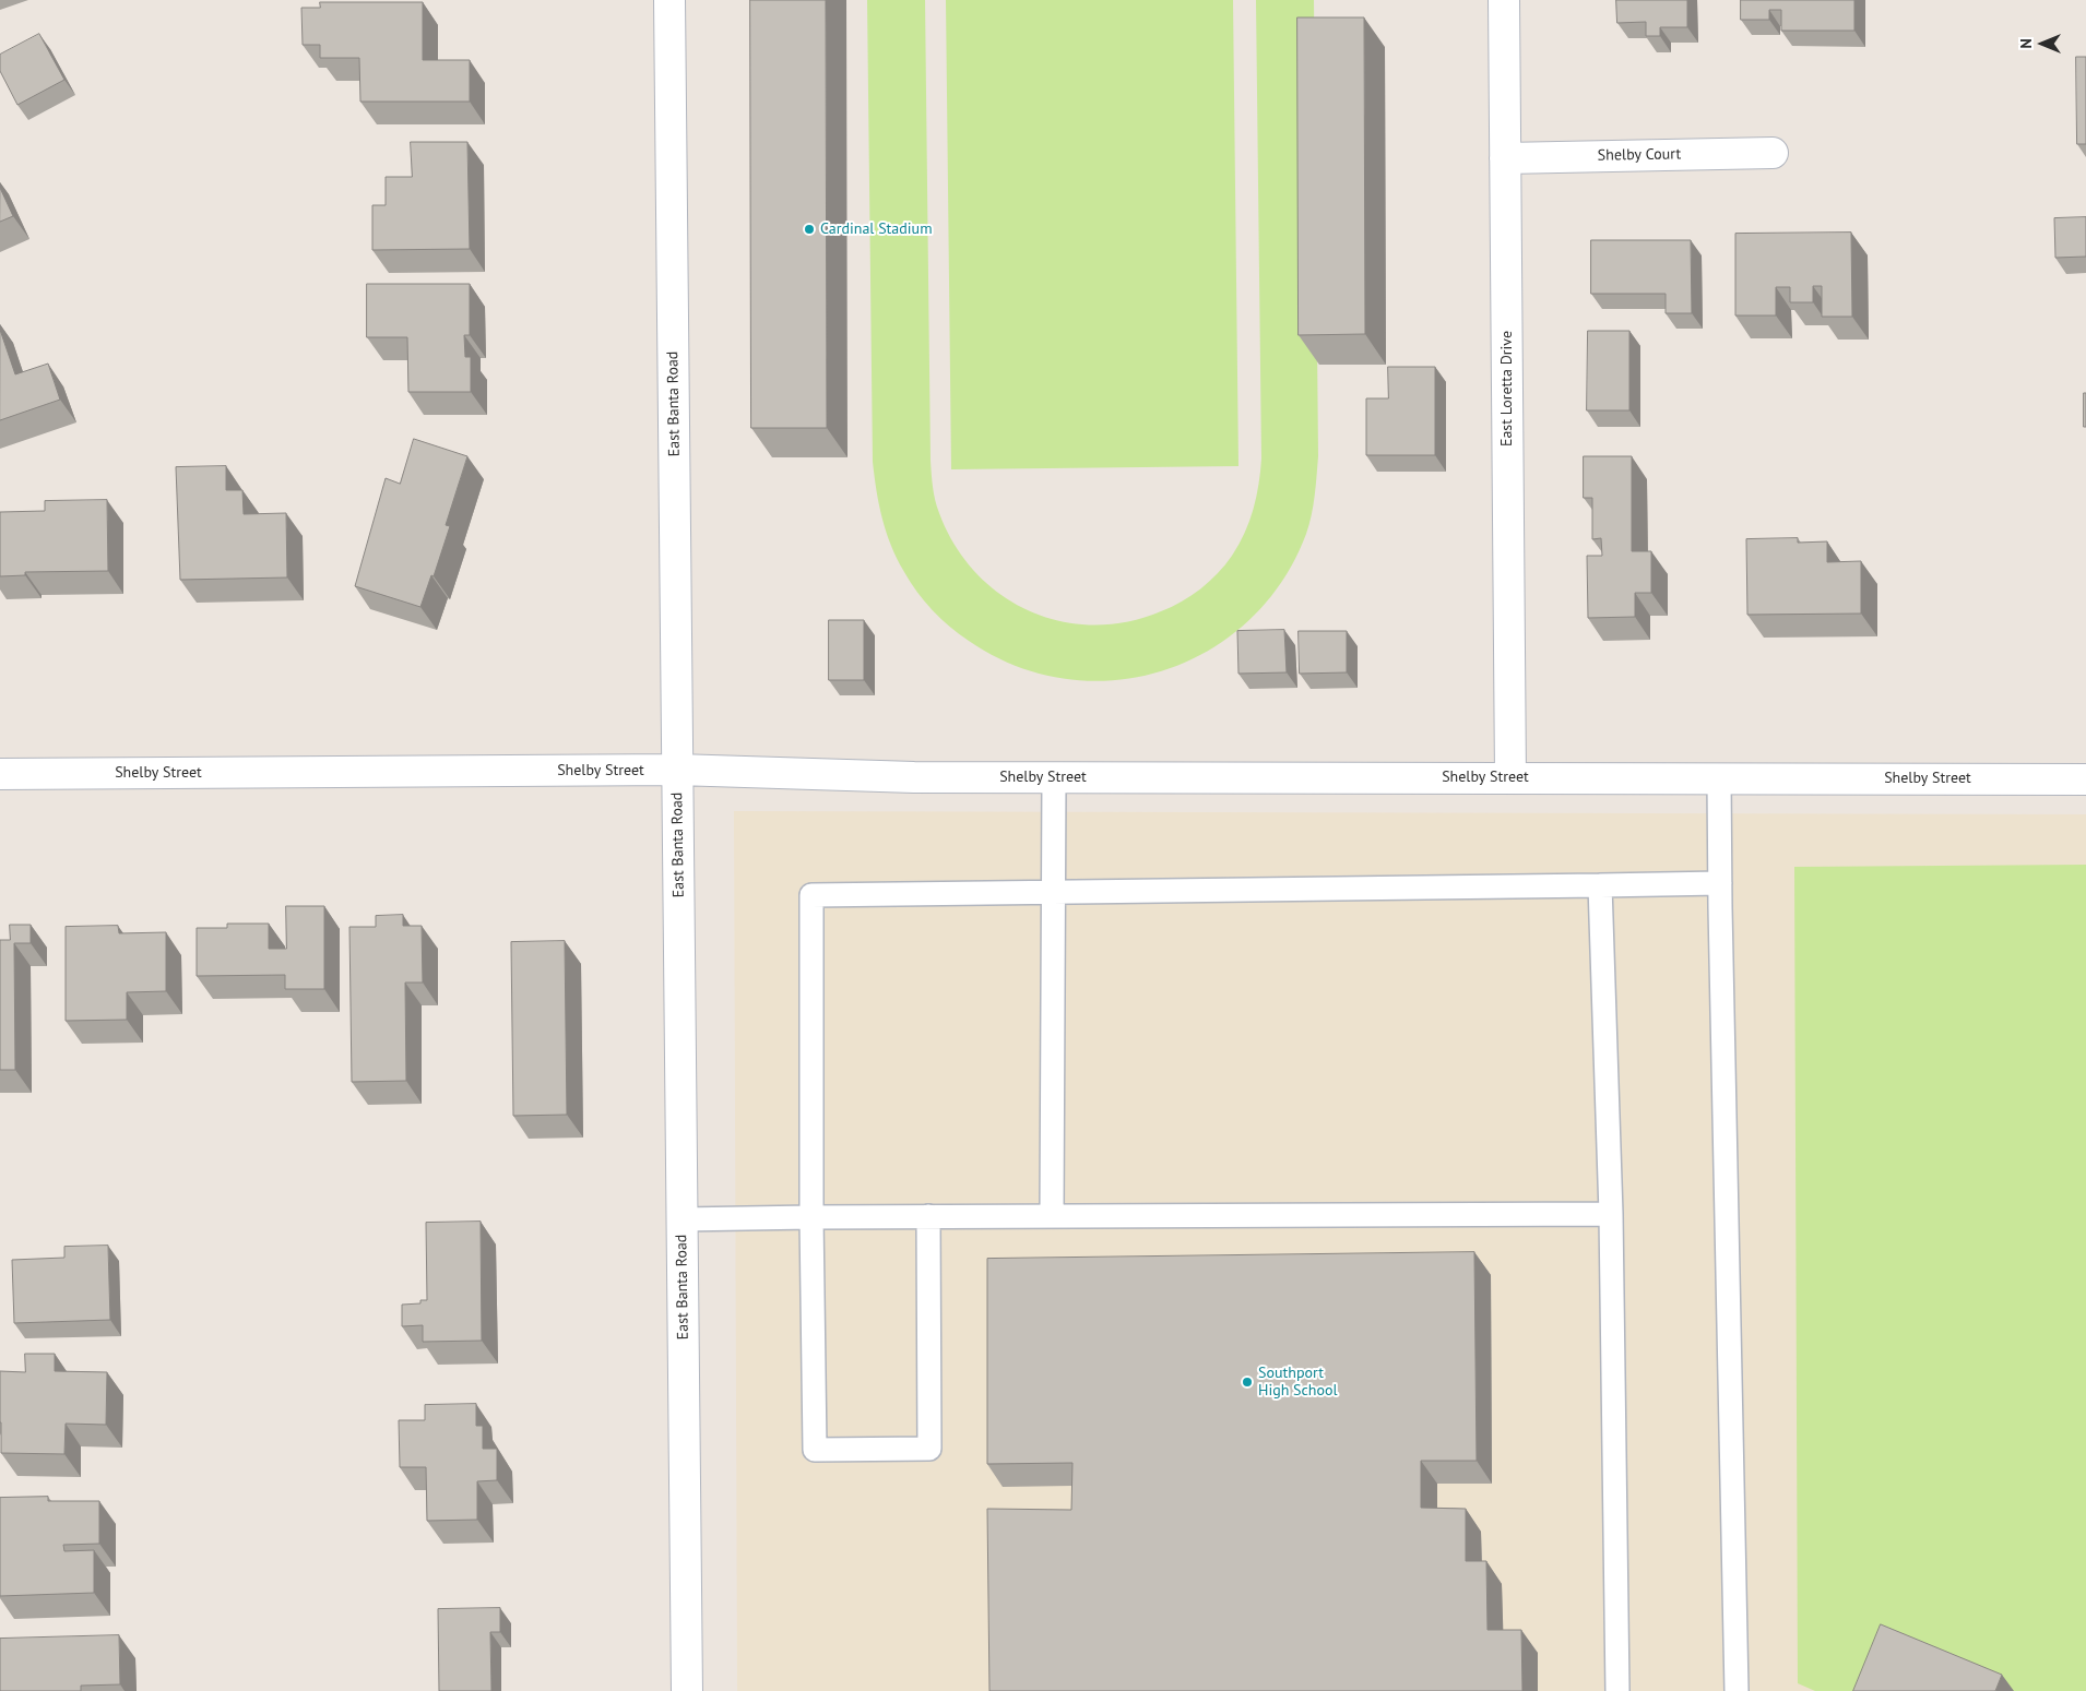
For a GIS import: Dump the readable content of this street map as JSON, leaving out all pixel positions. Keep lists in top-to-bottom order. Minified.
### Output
{"streets":{"street":["Shelby Court","East Loretta Drive","East Banta Road","Shelby Street"]},"crossings":[["Shelby Court","East Loretta Drive"],["East Loretta Drive","Shelby Street"],["East Banta Road","Shelby Street"]],"places":["Cardinal Stadium","Southport High School"],"north":"left"}
